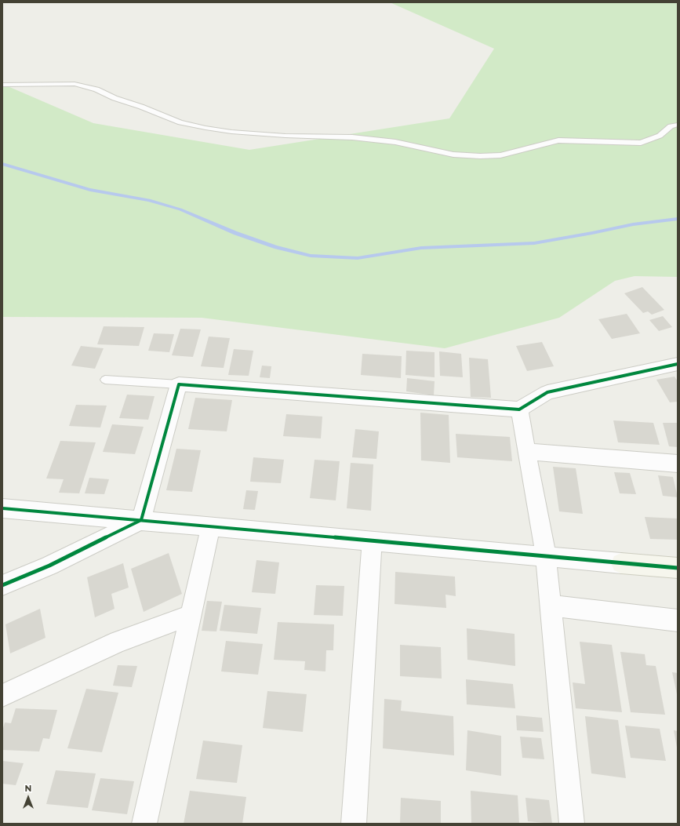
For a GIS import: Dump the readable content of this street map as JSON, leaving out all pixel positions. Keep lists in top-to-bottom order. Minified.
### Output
{"north":"top"}
